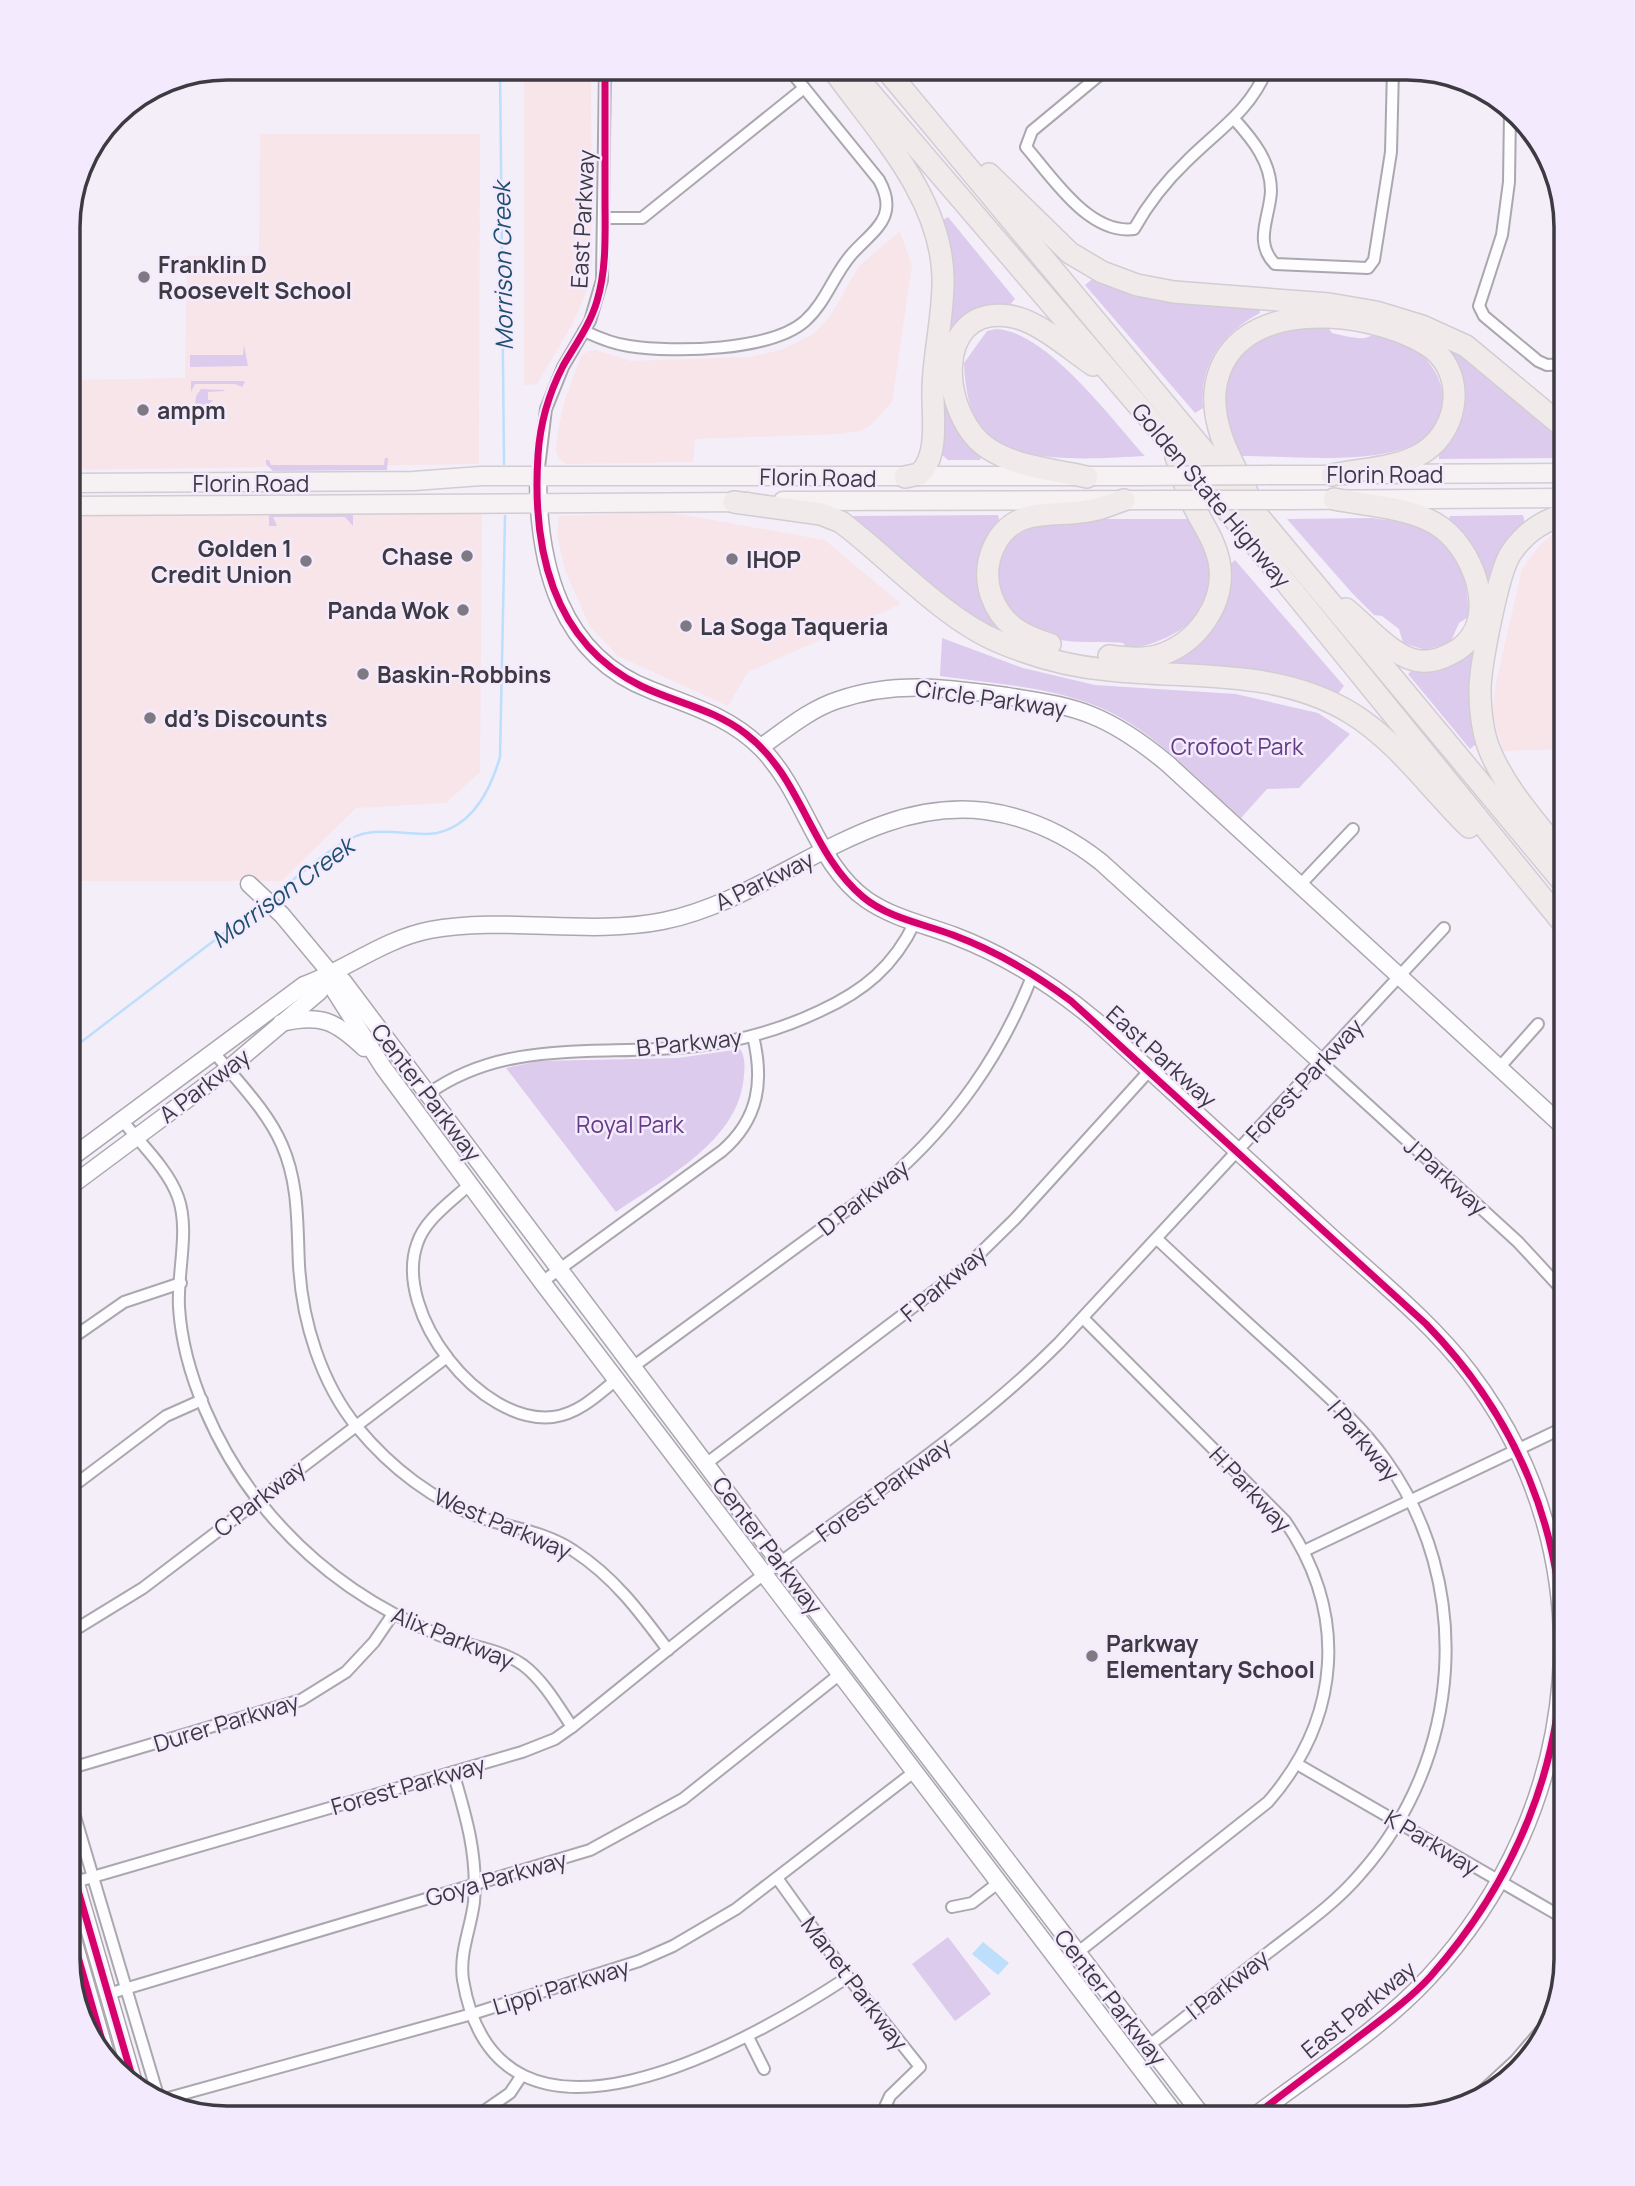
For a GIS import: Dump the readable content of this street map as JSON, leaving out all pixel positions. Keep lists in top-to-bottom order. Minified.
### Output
{"streets":{"highway":["Golden State Highway"],"main road":["Florin Road"],"street":["East Parkway","Circle Parkway","A Parkway","B Parkway","Forest Parkway","Center Parkway","J Parkway","D Parkway","F Parkway","I Parkway","H Parkway","C Parkway","West Parkway","Alix Parkway","Durer Parkway","K Parkway","Goya Parkway","Manet Parkway","Lippi Parkway"]},"crossings":[["East Parkway","Florin Road"],["East Parkway","Circle Parkway"],["East Parkway","A Parkway"],["East Parkway","B Parkway"],["East Parkway","Forest Parkway"],["East Parkway","D Parkway"],["East Parkway","F Parkway"],["East Parkway","K Parkway"],["Circle Parkway","Forest Parkway"],["A Parkway","Forest Parkway"],["A Parkway","Center Parkway"],["A Parkway","J Parkway"],["A Parkway","West Parkway"],["A Parkway","Alix Parkway"],["B Parkway","Center Parkway"],["Forest Parkway","Center Parkway"],["Forest Parkway","J Parkway"],["Forest Parkway","I Parkway"],["Forest Parkway","H Parkway"],["Forest Parkway","West Parkway"],["Forest Parkway","Alix Parkway"],["Center Parkway","D Parkway"],["Center Parkway","F Parkway"],["Center Parkway","I Parkway"],["Center Parkway","H Parkway"],["Center Parkway","Goya Parkway"],["Center Parkway","Lippi Parkway"],["I Parkway","K Parkway"],["H Parkway","K Parkway"],["C Parkway","West Parkway"],["C Parkway","Alix Parkway"],["Alix Parkway","Durer Parkway"],["Manet Parkway","Lippi Parkway"]],"water":["Morrison Creek"],"parks":["Crofoot Park","Royal Park"],"places":["Franklin D Roosevelt School","ampm","Chase","IHOP","Golden 1 Credit Union","Panda Wok","La Soga Taqueria","Baskin-Robbins","dd's Discounts","Parkway Elementary School"]}
